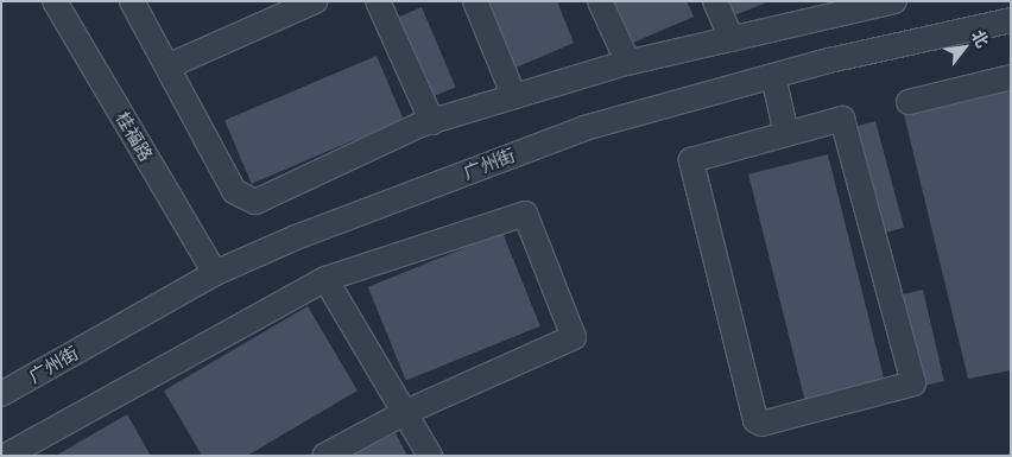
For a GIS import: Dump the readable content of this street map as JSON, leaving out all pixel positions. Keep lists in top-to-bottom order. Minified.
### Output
{"streets":{"street":["桂福路","广州街"]},"crossings":[["桂福路","广州街"]],"north":"top right"}
